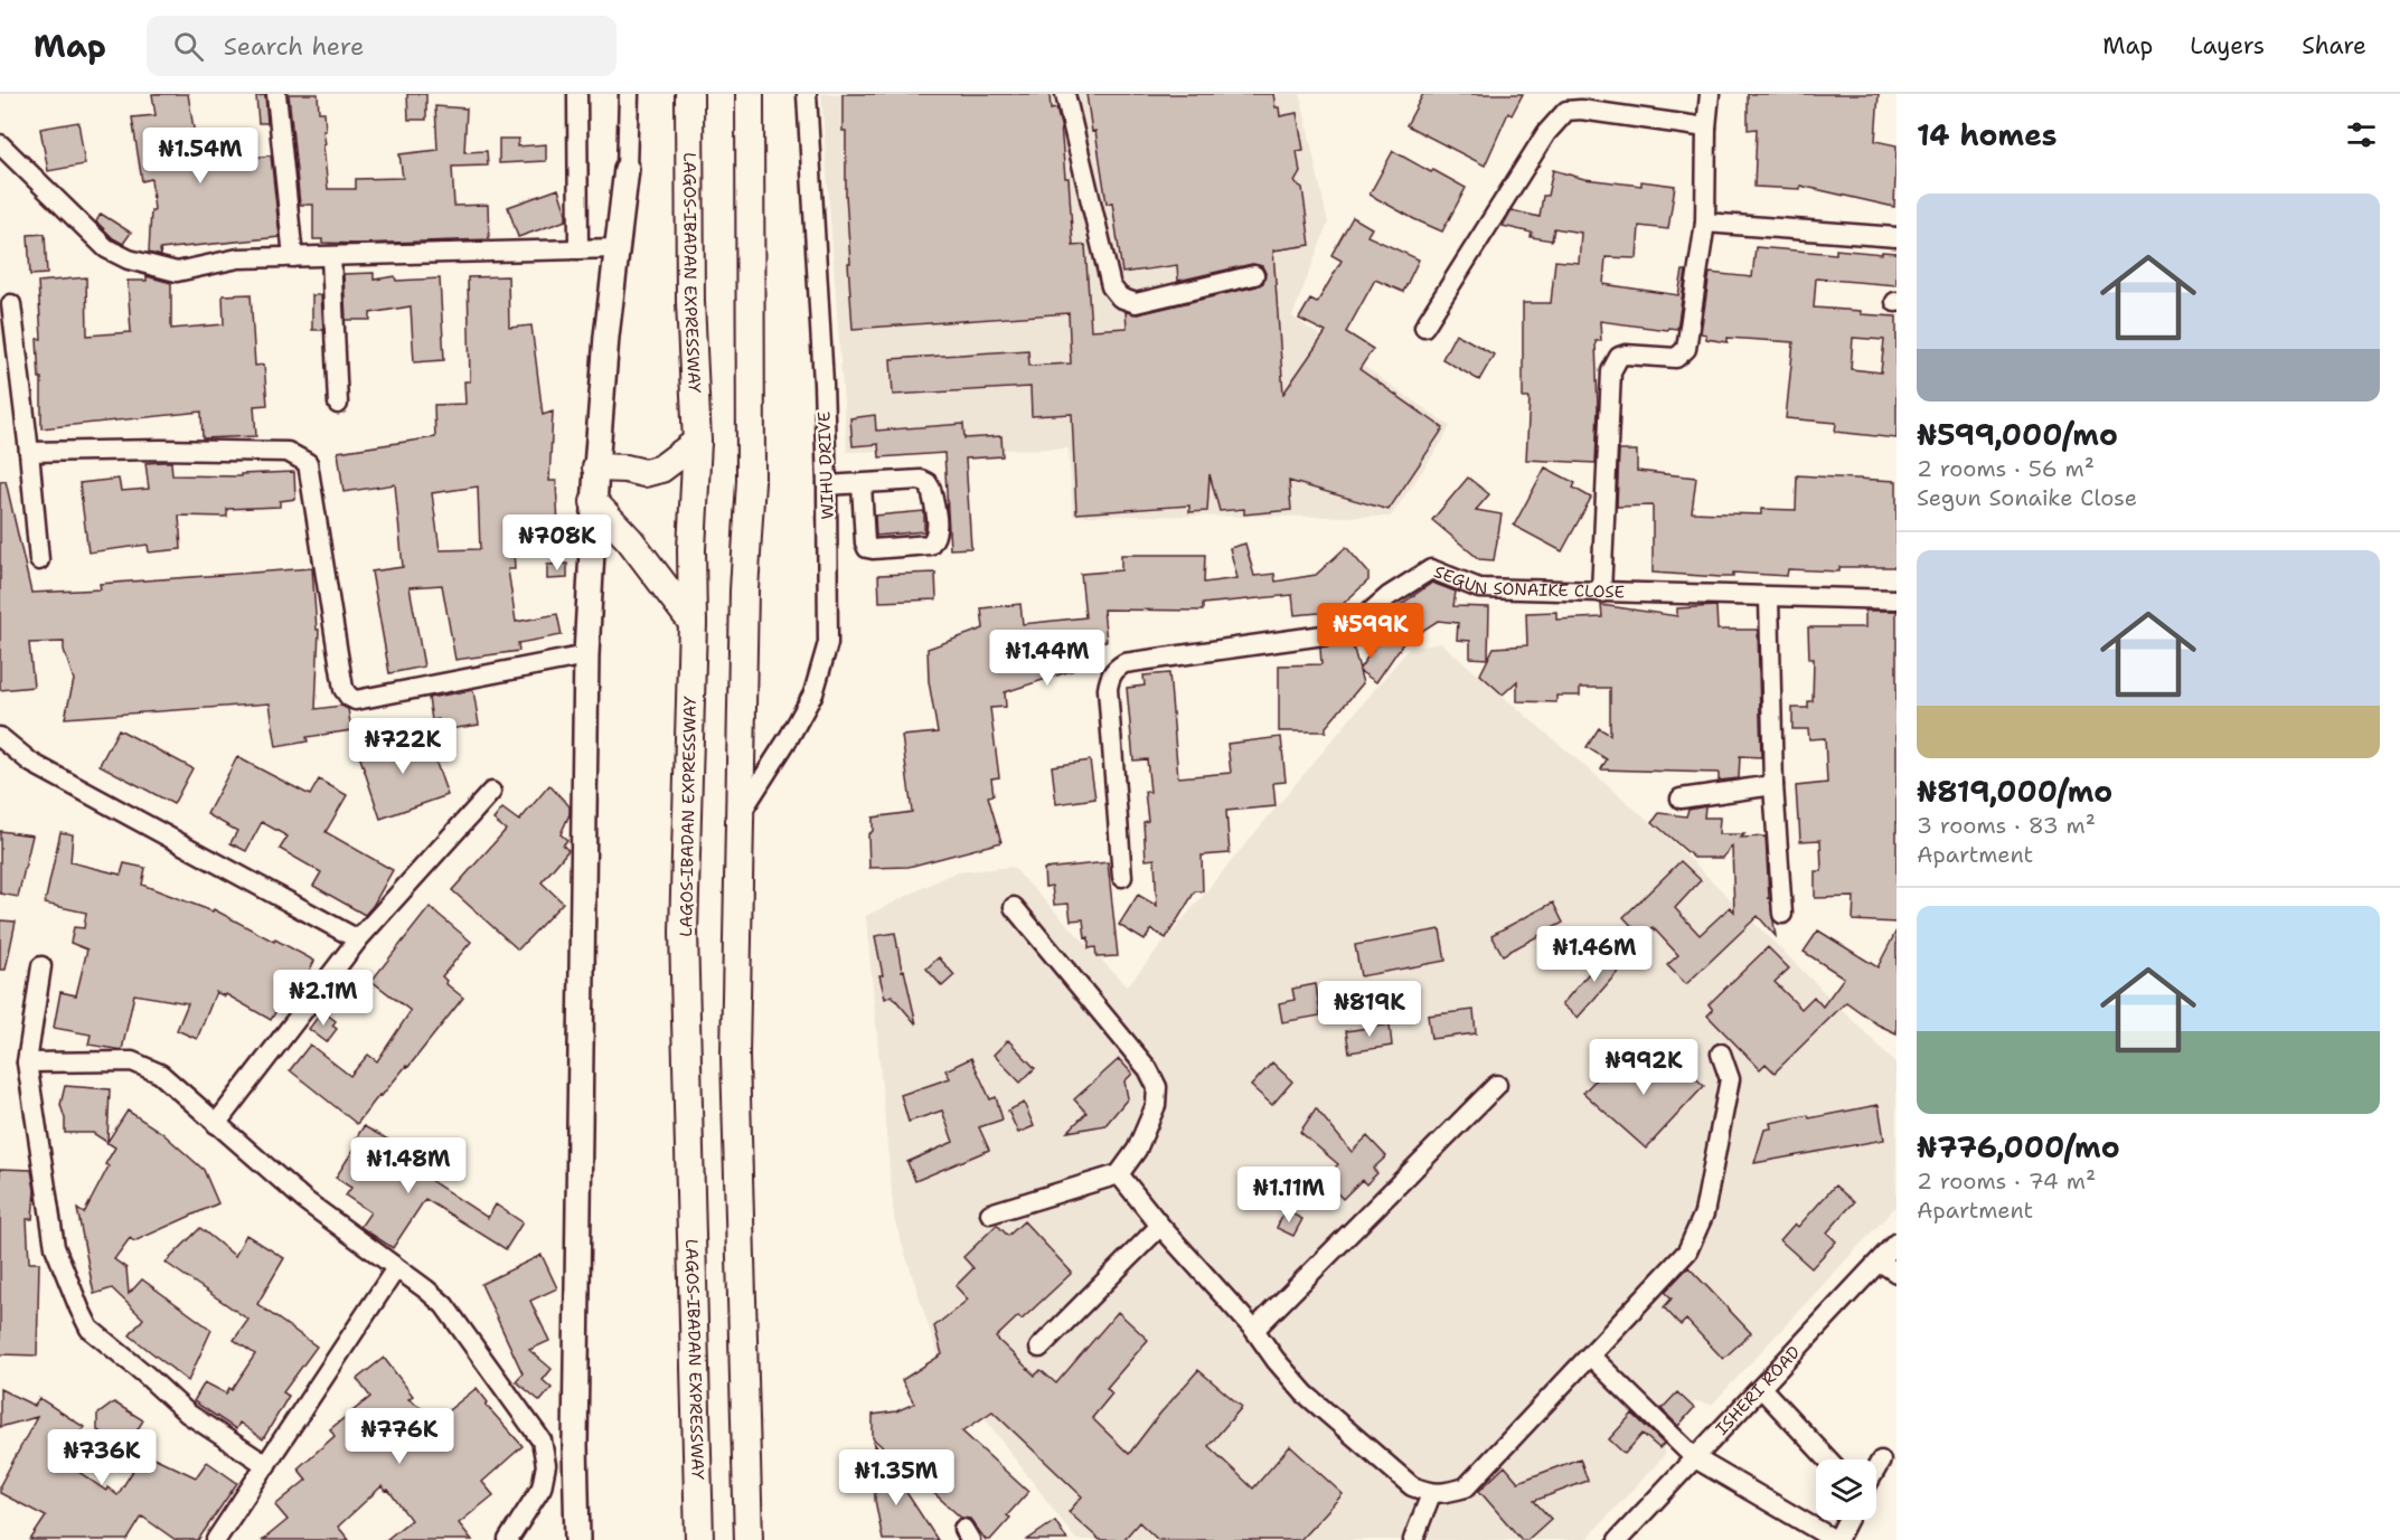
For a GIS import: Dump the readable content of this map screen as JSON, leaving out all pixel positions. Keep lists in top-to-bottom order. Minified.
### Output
{"streets":{"highway":["LAGOS-IBADAN EXPRESSWAY"],"street":["WIHU DRIVE","SEGUN SONAIKE CLOSE","ISHERI ROAD"]},"page":{"header":"Map","search":"Search here","nav":["Map","Layers","Share"],"heading":"14 homes","price":["₦1.54M","₦708K","₦599K","₦1.44M","₦722K","₦1.46M","₦2.1M","₦819K","₦992K","₦1.48M","₦1.11M","₦776K","₦736K","₦1.35M"],"list":[{"name":"₦599,000/mo","note":"2 rooms · 56 m² · Segun Sonaike Close"},{"name":"₦819,000/mo","note":"3 rooms · 83 m² · Apartment"},{"name":"₦776,000/mo","note":"2 rooms · 74 m² · Apartment"}]}}
